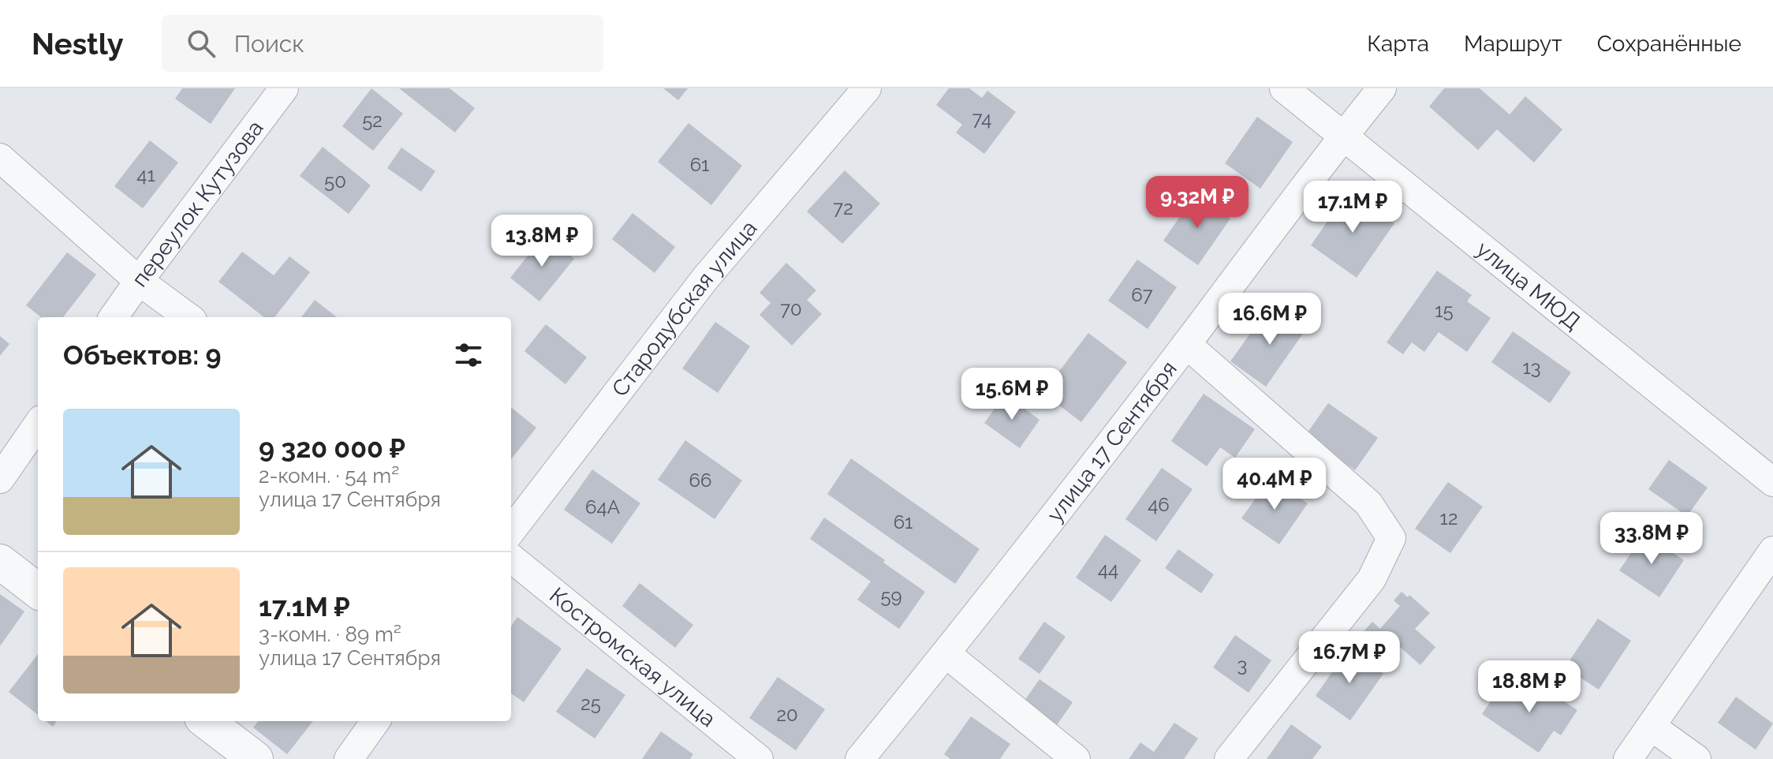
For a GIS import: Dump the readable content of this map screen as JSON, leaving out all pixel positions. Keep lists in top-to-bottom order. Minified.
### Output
{"streets":{"street":["переулок Кутузова","улица МЮД","Стародубская улица","улица 17 Сентября","Костромская улица"]},"crossings":[["улица МЮД","улица 17 Сентября"]],"house_numbers":["74","52","61","41","50","72","67","70","15","13","66","46","64А","12","61","44","59","3","25","20"],"page":{"header":"Nestly","search":"Поиск","nav":["Карта","Маршрут","Сохранённые"],"price":["9.32M ₽","17.1M ₽","13.8M ₽","16.6M ₽","15.6M ₽","40.4M ₽","33.8M ₽","16.7M ₽","18.8M ₽"],"heading":"Объектов: 9","list":[{"name":"9 320 000 ₽","note":"2-комн. · 54 m² · улица 17 Сентября"},{"name":"17.1M ₽","note":"3-комн. · 89 m² · улица 17 Сентября"}]}}
